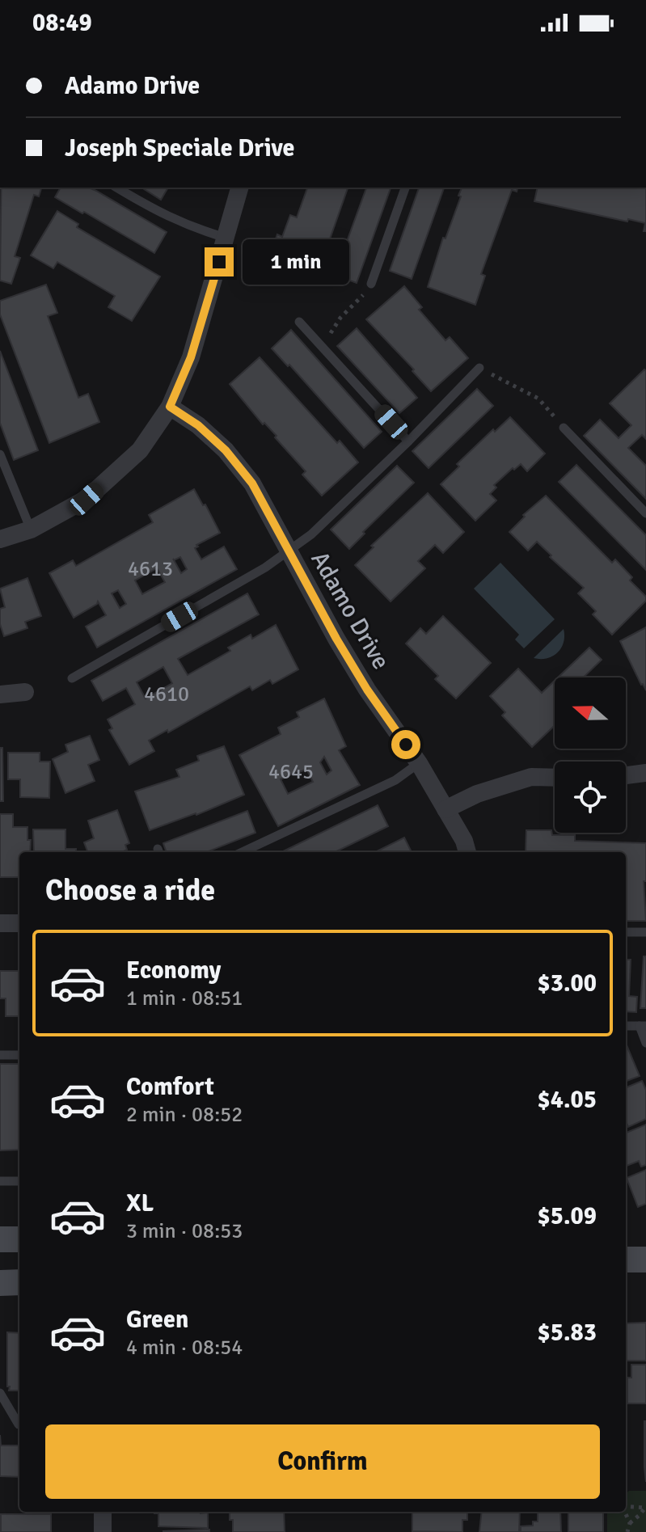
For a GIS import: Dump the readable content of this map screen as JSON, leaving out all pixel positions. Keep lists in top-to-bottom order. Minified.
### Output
{"streets":{"street":["Adamo Drive"]},"house_numbers":["4613","4610","4645"],"north":"left","page":{"status":"08:49","banner":["Adamo Drive","Joseph Speciale Drive"],"bubble":"1 min","heading":"Choose a ride","list":[{"name":"Economy","note":"1 min · 08:51","value":"$3.00"},{"name":"Comfort","note":"2 min · 08:52","value":"$4.05"},{"name":"XL","note":"3 min · 08:53","value":"$5.09"},{"name":"Green","note":"4 min · 08:54","value":"$5.83"}],"buttons":"Confirm"}}
